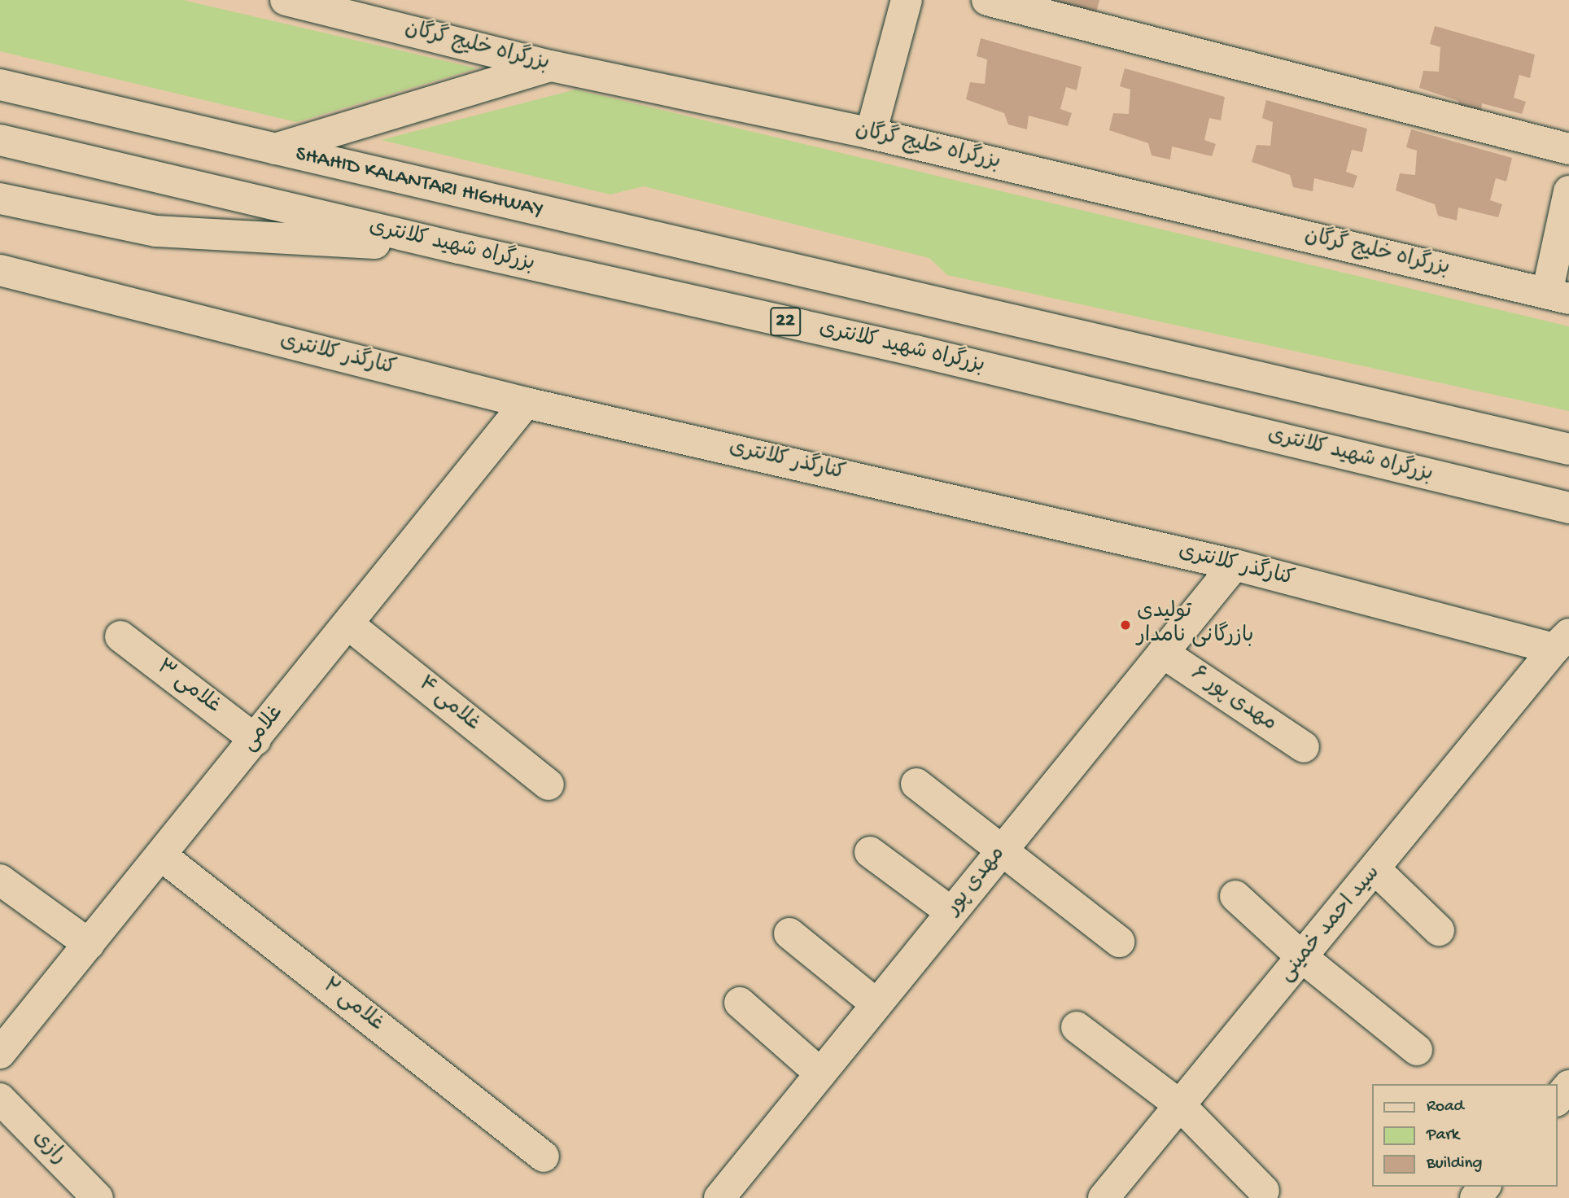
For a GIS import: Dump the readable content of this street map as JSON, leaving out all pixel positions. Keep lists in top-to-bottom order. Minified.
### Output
{"streets":{"main road":["بزرگراه خلیج گرگان","SHAHID KALANTARI HIGHWAY","بزرگراه شهید کلانتری","22","کنارگذر کلانتری","غلامی ۳","۶ مهدی پور","غلامی ۴","غلامی","مهدی پور","سید احمد خمینی","غلامی ۲","رازی"]},"crossings":[["SHAHID KALANTARI HIGHWAY","22"],["کنارگذر کلانتری","غلامی"],["کنارگذر کلانتری","مهدی پور"],["کنارگذر کلانتری","سید احمد خمینی"],["غلامی ۳","غلامی"],["۶ مهدی پور","مهدی پور"],["غلامی ۴","غلامی"],["غلامی","غلامی ۲"]],"places":["تولیدی بازرگانی نامدار"],"legend":["Road","Park","Building"]}
